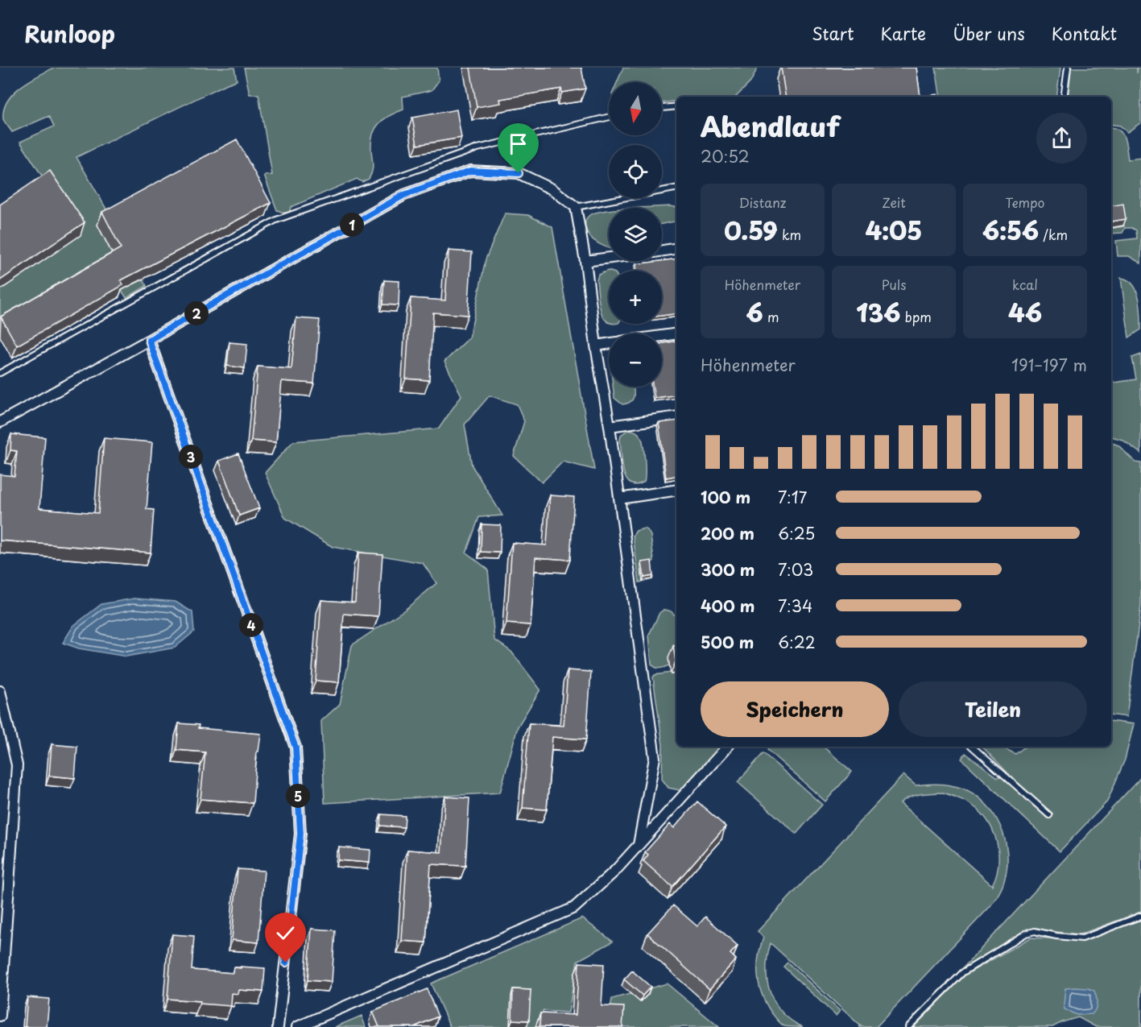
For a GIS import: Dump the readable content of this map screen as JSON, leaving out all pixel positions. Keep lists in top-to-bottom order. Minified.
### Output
{"north":"bottom","page":{"header":"Runloop","nav":["Start","Karte","Über uns","Kontakt"],"map_buttons":["+","−"],"heading":["Abendlauf","20:52"],"stats":[["Distanz","0.59 km"],["Zeit","4:05"],["Tempo","6:56 /km"],["Höhenmeter","6 m"],["Puls","136 bpm"],["kcal","46"]],"pins":["1","2","3","4","5"],"chart":["Höhenmeter","191–197 m"],"list":[{"name":"100 m","note":"7:17"},{"name":"200 m","note":"6:25"},{"name":"300 m","note":"7:03"},{"name":"400 m","note":"7:34"},{"name":"500 m","note":"6:22"}],"buttons":["Speichern","Teilen"]}}
